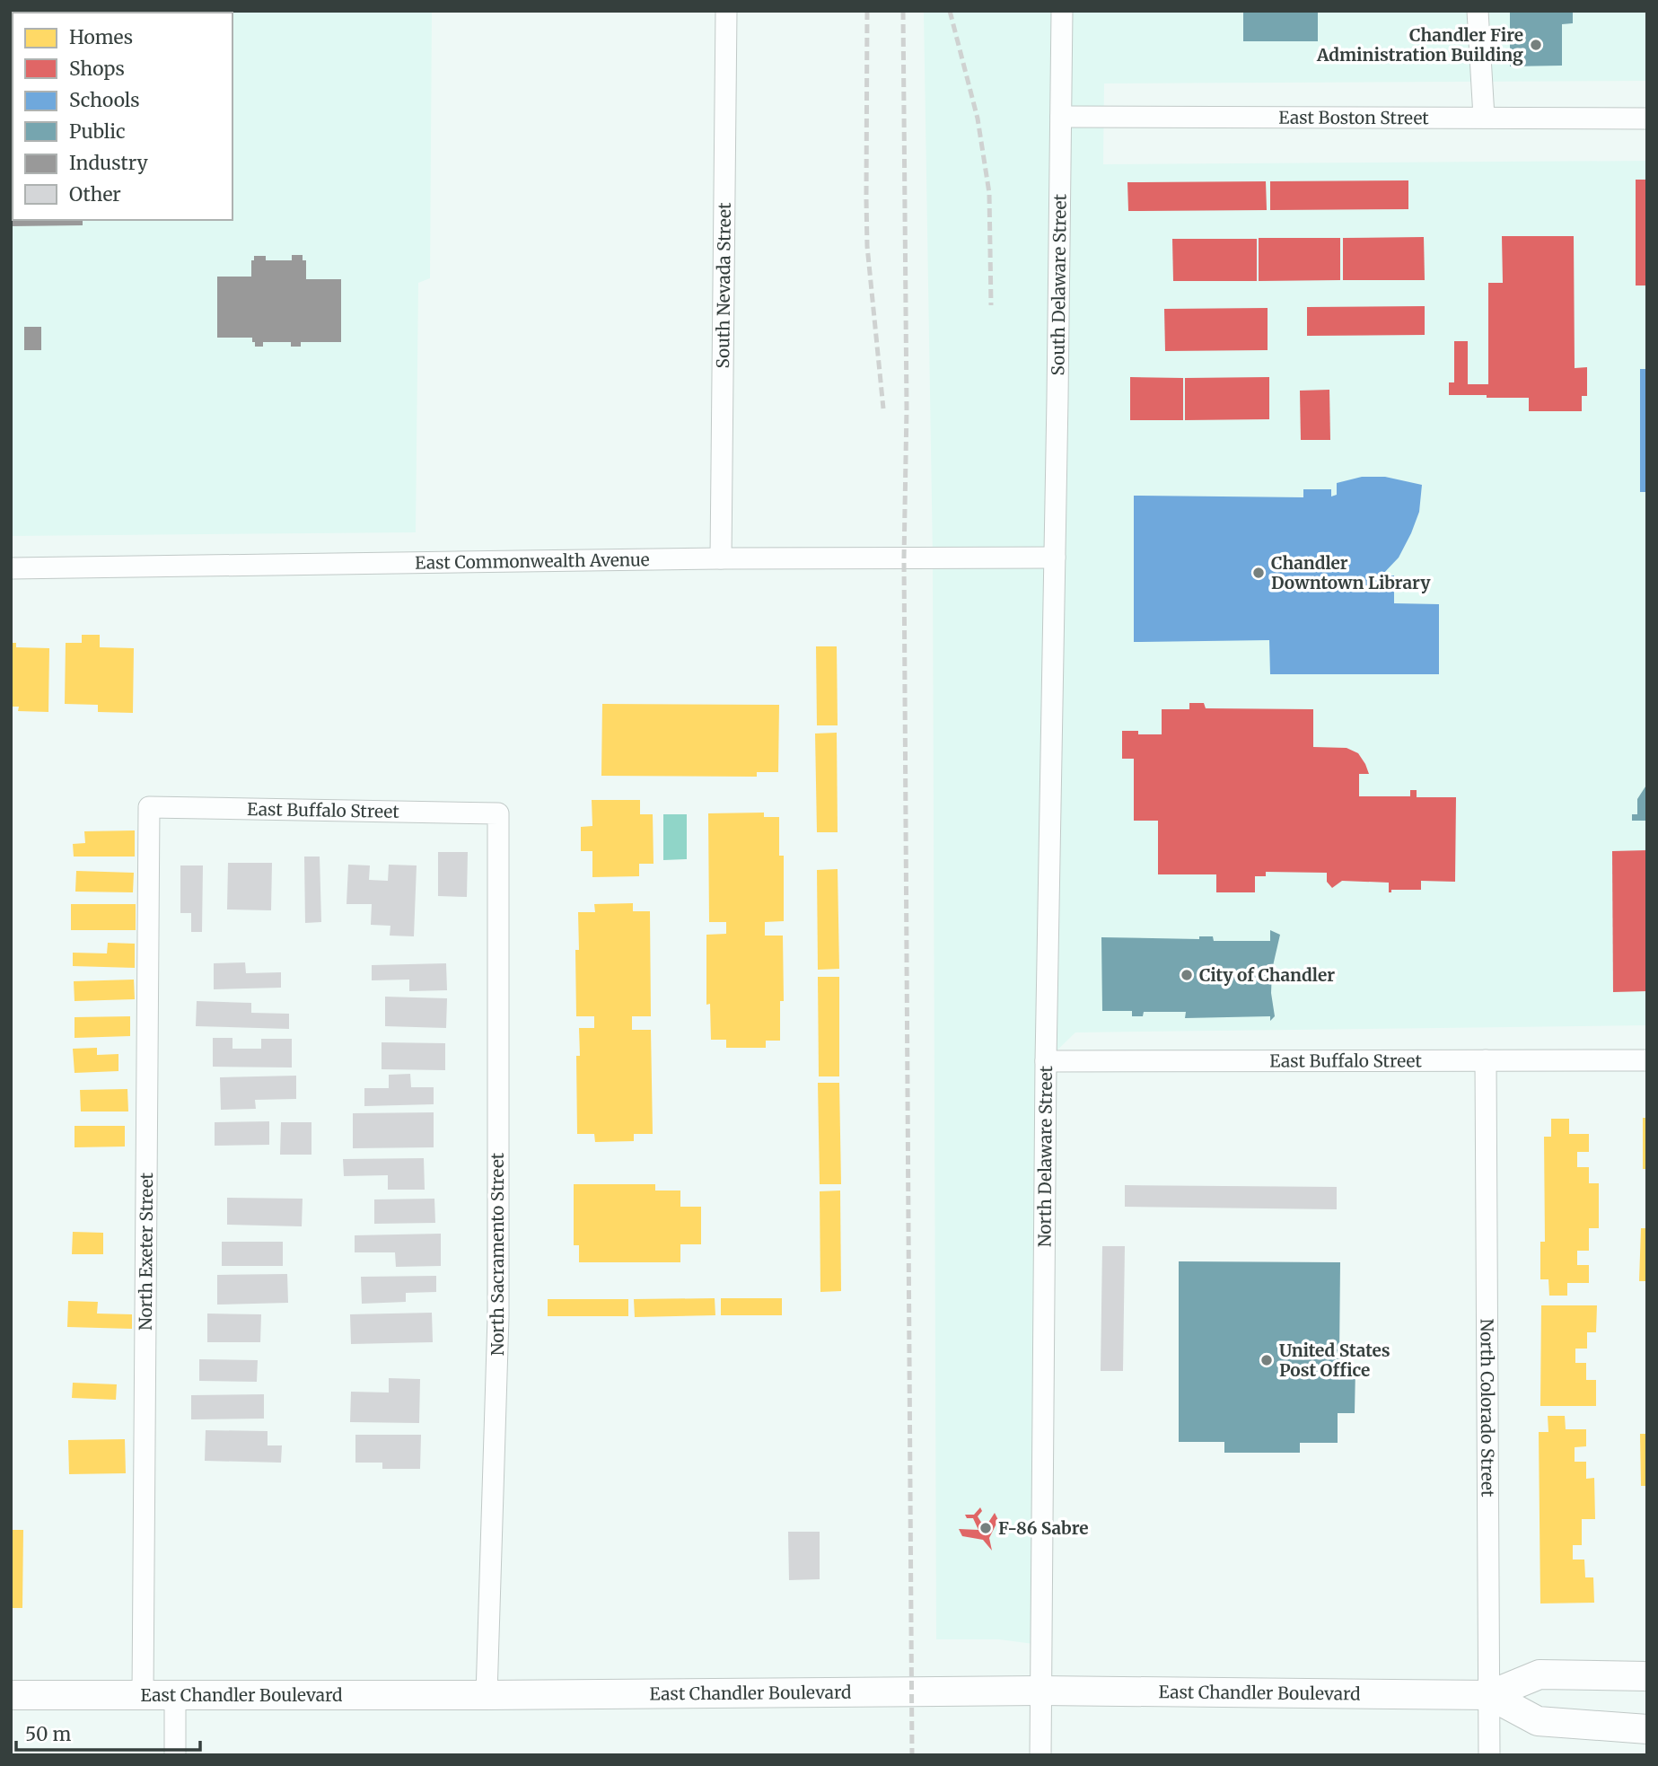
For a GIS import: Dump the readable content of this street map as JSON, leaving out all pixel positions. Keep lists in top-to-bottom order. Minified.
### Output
{"streets":{"main road":["East Chandler Boulevard"],"street":["East Boston Street","South Delaware Street","South Nevada Street","East Commonwealth Avenue","East Buffalo Street","North Delaware Street","North Exeter Street","North Sacramento Street","North Colorado Street"]},"crossings":[["East Boston Street","South Delaware Street"],["South Delaware Street","East Commonwealth Avenue"],["South Delaware Street","North Delaware Street"],["South Nevada Street","East Commonwealth Avenue"],["East Commonwealth Avenue","North Delaware Street"],["East Buffalo Street","North Delaware Street"],["East Buffalo Street","North Exeter Street"],["East Buffalo Street","North Sacramento Street"],["East Buffalo Street","North Colorado Street"],["North Delaware Street","East Chandler Boulevard"],["North Exeter Street","East Chandler Boulevard"],["North Sacramento Street","East Chandler Boulevard"],["North Colorado Street","East Chandler Boulevard"]],"places":["Chandler Fire Administration Building","Chandler Downtown Library","City of Chandler","United States Post Office","F-86 Sabre"],"legend":["Homes","Shops","Schools","Public","Industry","Other"],"scale_bar":"50 m"}
